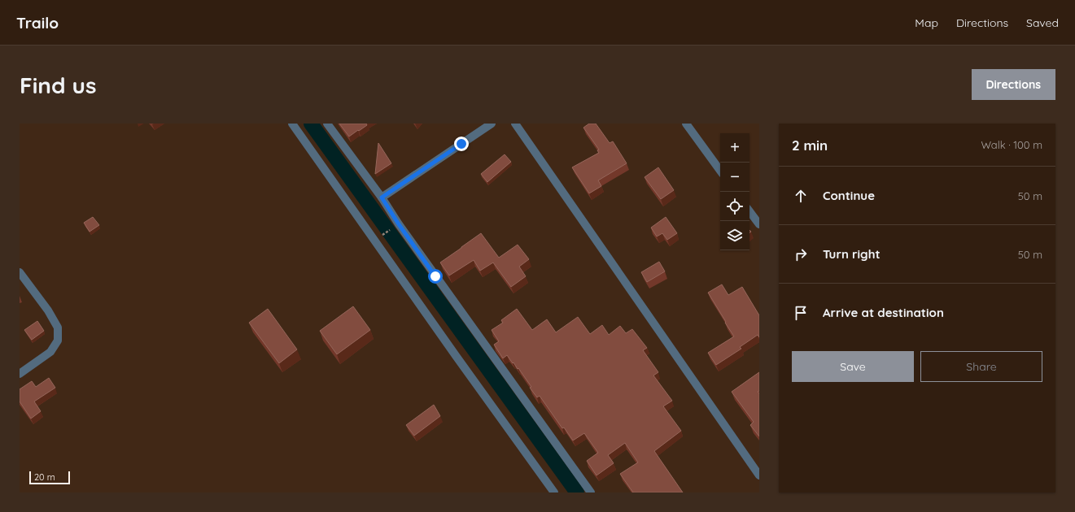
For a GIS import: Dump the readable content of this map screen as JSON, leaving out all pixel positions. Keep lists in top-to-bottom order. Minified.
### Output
{"scale_bar":"20 m","page":{"header":"Trailo","nav":["Map","Directions","Saved"],"buttons":["Directions",["Save","Share"]],"title":"Find us","heading":["2 min","Walk · 100 m"],"map_buttons":["+","−"],"list":[["Continue","50 m"],["Turn right","50 m"],"Arrive at destination"],"scale":"20 m"}}
